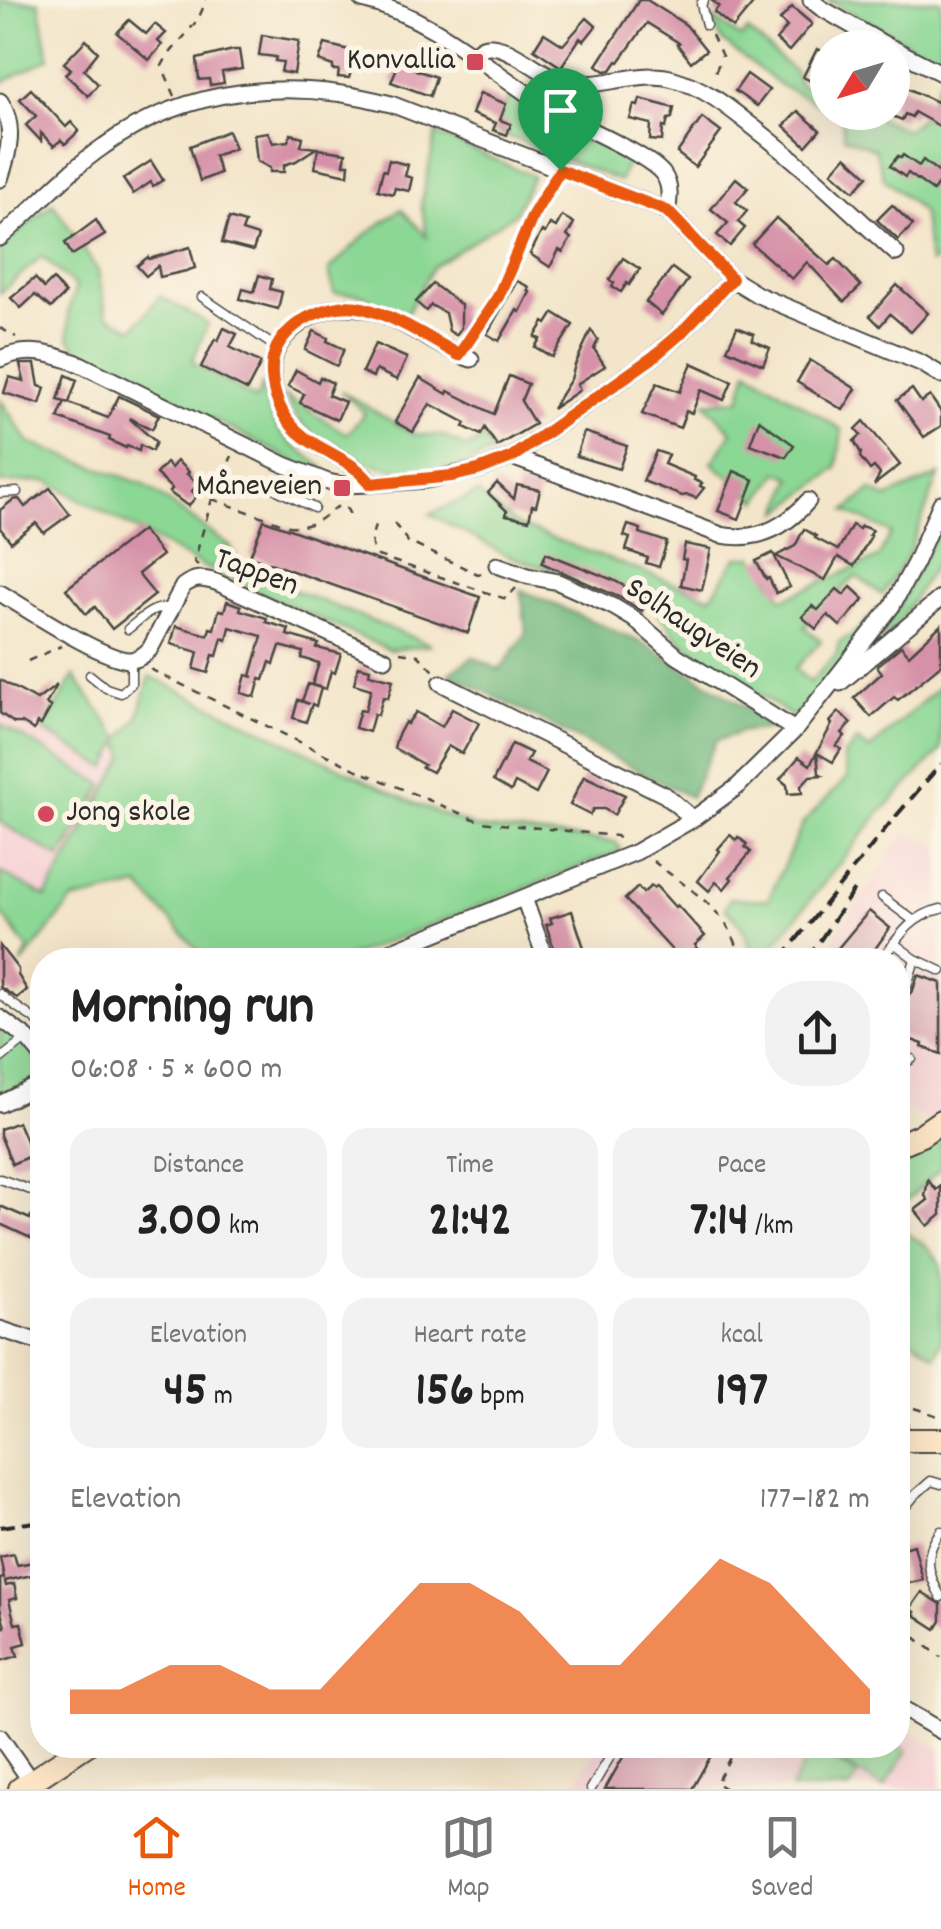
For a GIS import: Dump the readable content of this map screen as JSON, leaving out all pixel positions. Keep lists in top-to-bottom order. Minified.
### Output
{"streets":{"street":["Tappen","Solhaugveien"]},"places":{"transit":["Konvallia","Måneveien"],"other":["Jong skole"]},"north":"bottom left","page":{"heading":["Morning run","06:08 · 5 × 600 m"],"stats":[["Distance","3.00 km"],["Time","21:42"],["Pace","7:14 /km"],["Elevation","45 m"],["Heart rate","156 bpm"],["kcal","197"]],"chart":["Elevation","177–182 m"],"tabs":["Home","Map","Saved"]}}
